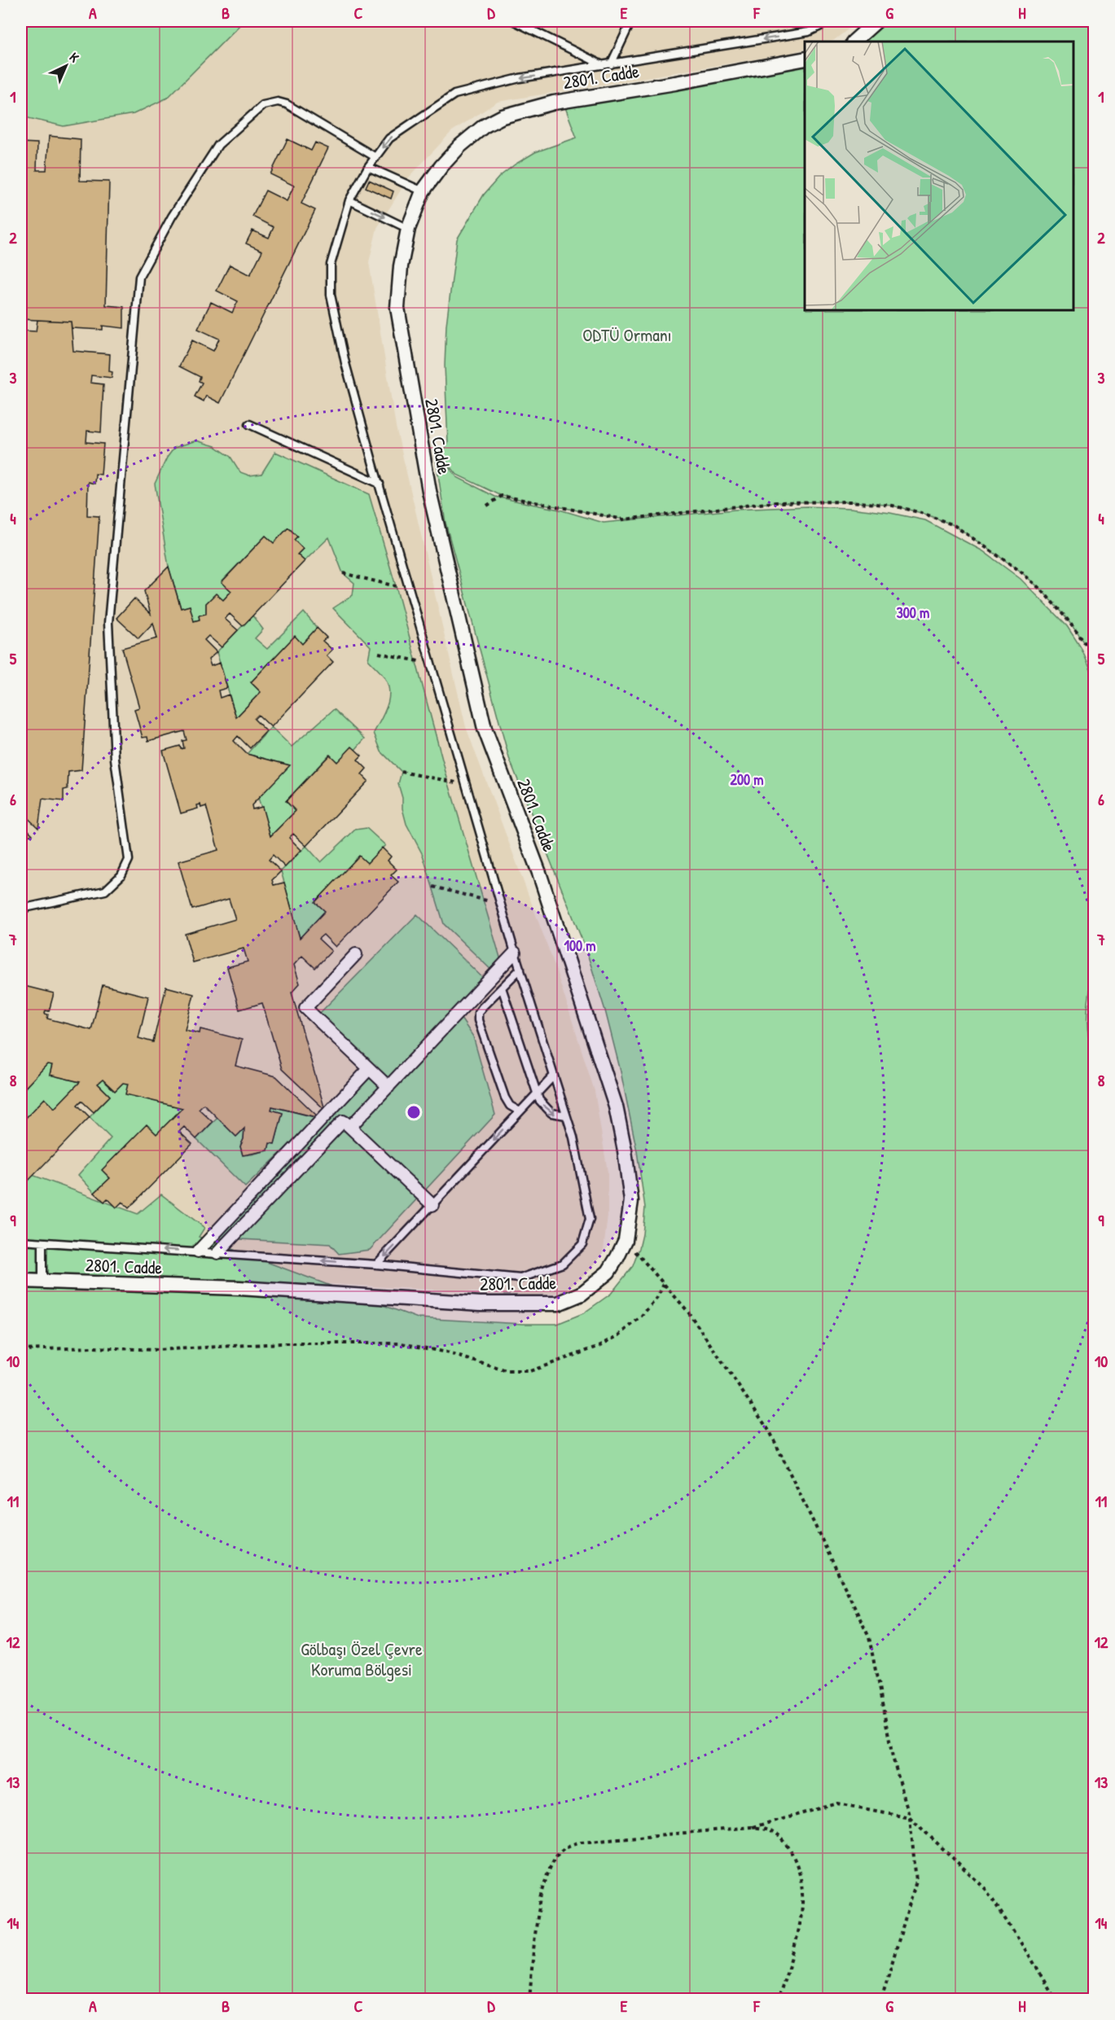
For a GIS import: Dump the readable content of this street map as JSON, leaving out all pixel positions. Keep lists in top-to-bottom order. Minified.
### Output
{"streets":{"street":["2801. Cadde"]},"parks":["ODTÜ Ormanı","Gölbaşı Özel Çevre Koruma Bölgesi"],"north":"top right","grid":{"columns":["A","B","C","D","E","F","G","H"],"rows":["1","2","3","4","5","6","7","8","9","10","11","12","13","14"]},"rings":["300 m","200 m","100 m"]}
